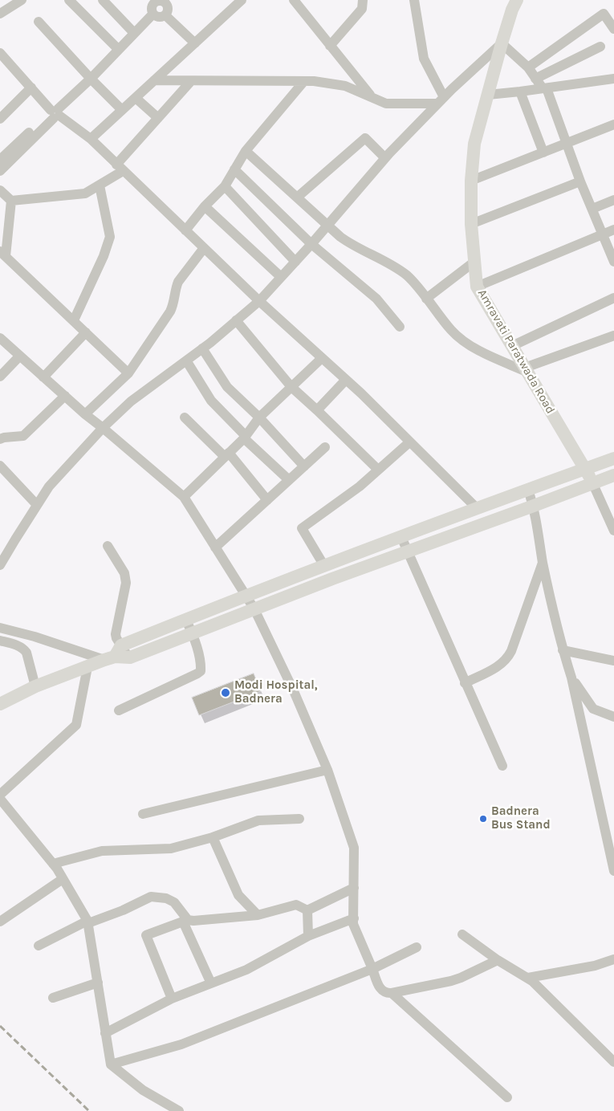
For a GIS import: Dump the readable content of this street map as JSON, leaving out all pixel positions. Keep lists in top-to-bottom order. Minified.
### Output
{"streets":{"main road":["Amravati Paratwada Road"]},"places":["Modi Hospital, Badnera","Badnera Bus Stand"]}
